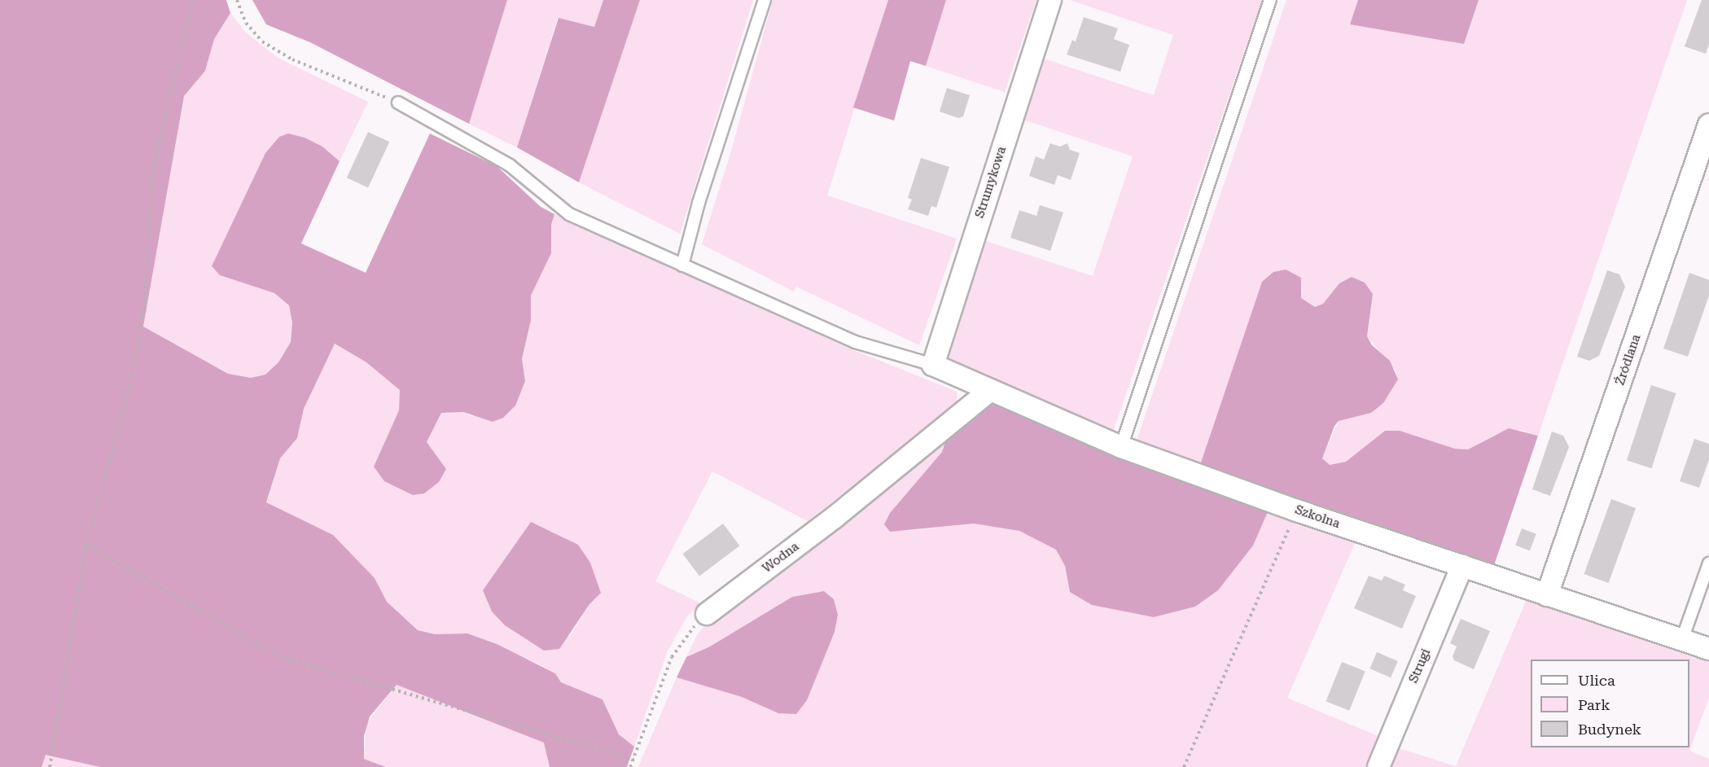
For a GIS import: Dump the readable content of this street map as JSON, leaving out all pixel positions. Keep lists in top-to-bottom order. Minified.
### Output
{"streets":{"street":["Strumykowa","Źródlana","Szkolna","Wodna","Strugi"]},"crossings":[["Strumykowa","Szkolna"],["Źródlana","Szkolna"],["Szkolna","Wodna"],["Szkolna","Strugi"]],"legend":["Ulica","Park","Budynek"]}
